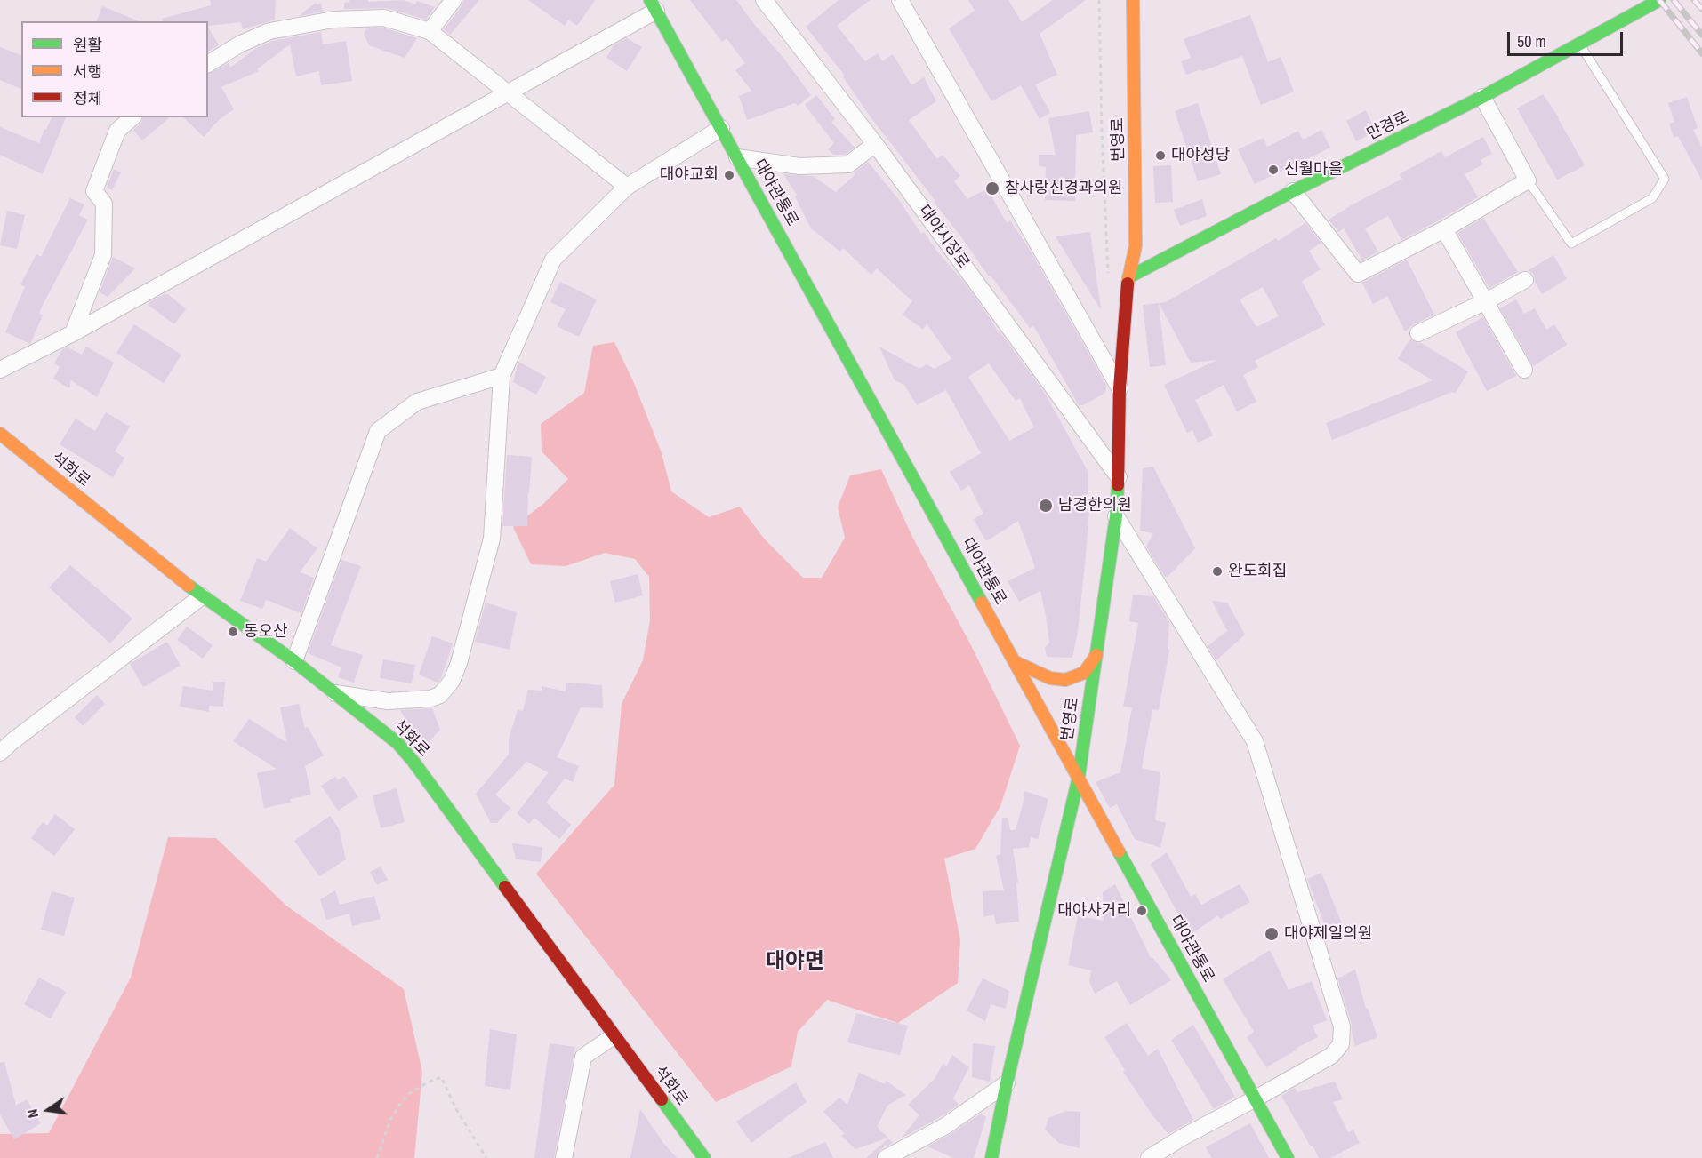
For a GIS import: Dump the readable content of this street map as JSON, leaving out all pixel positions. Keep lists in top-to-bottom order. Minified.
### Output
{"streets":{"main road":["만경로","번영로","대야관통로","석화로"],"street":["대야시장로"]},"crossings":[["만경로","번영로"],["번영로","대야관통로"],["번영로","대야시장로"]],"districts":["대야면"],"places":["대야성당","신월마을","대야교회","참사랑신경과의원","남경한의원","완도회집","동오산","대야사거리","대야제일의원"],"legend":["원활","서행","정체"],"scale_bar":"50 m","north":"left"}
